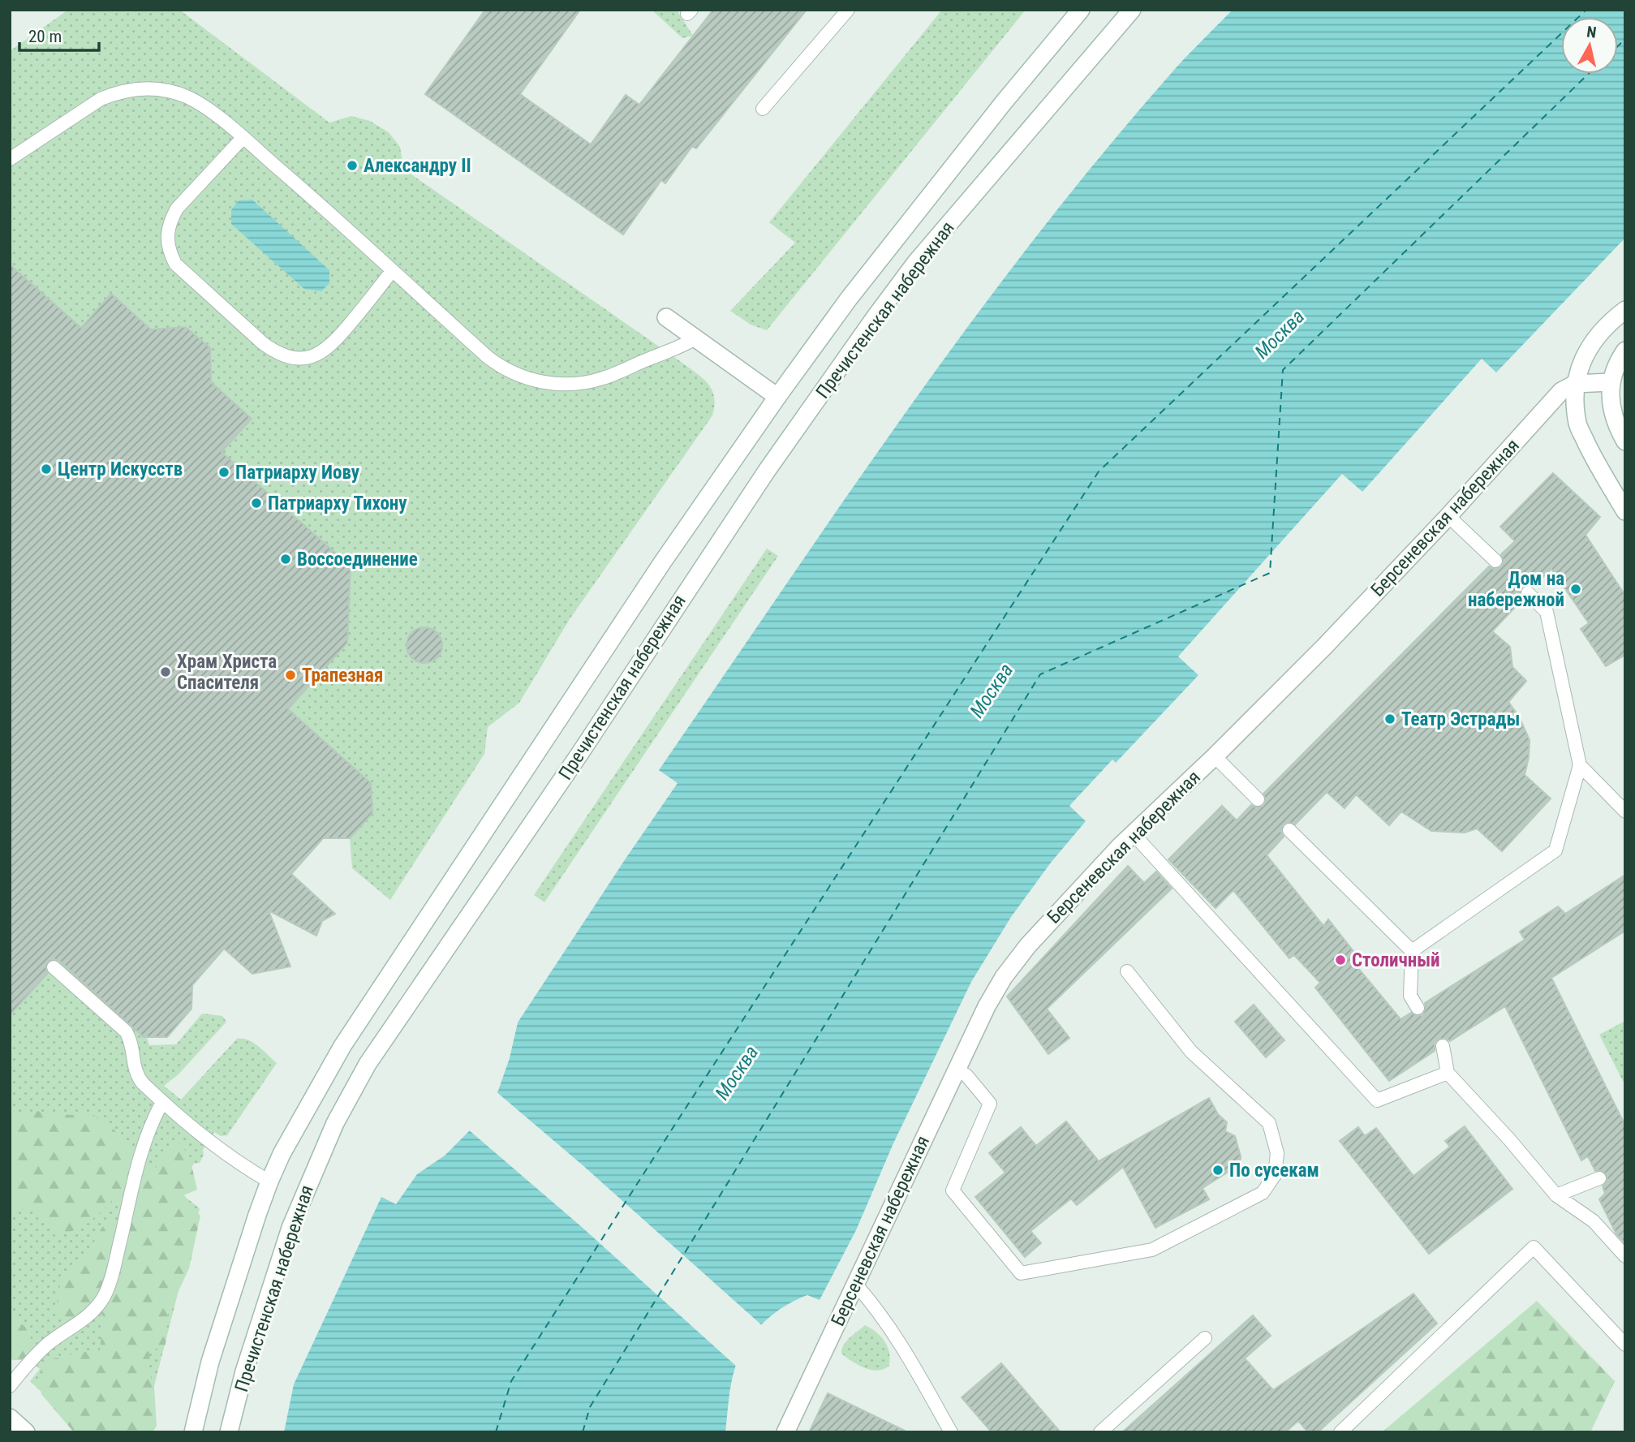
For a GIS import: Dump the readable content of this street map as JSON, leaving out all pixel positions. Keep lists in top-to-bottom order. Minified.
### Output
{"streets":{"main road":["Пречистенская набережная","Берсеневская набережная"]},"water":["Москва"],"places":["Александру II","Центр Искусств","Патриарху Иову","Патриарху Тихону","Воссоединение","Дом на набережной","Храм Христа Спасителя","Трапезная","Театр Эстрады","Столичный","По сусекам"],"scale_bar":"20 m","north":"top"}
